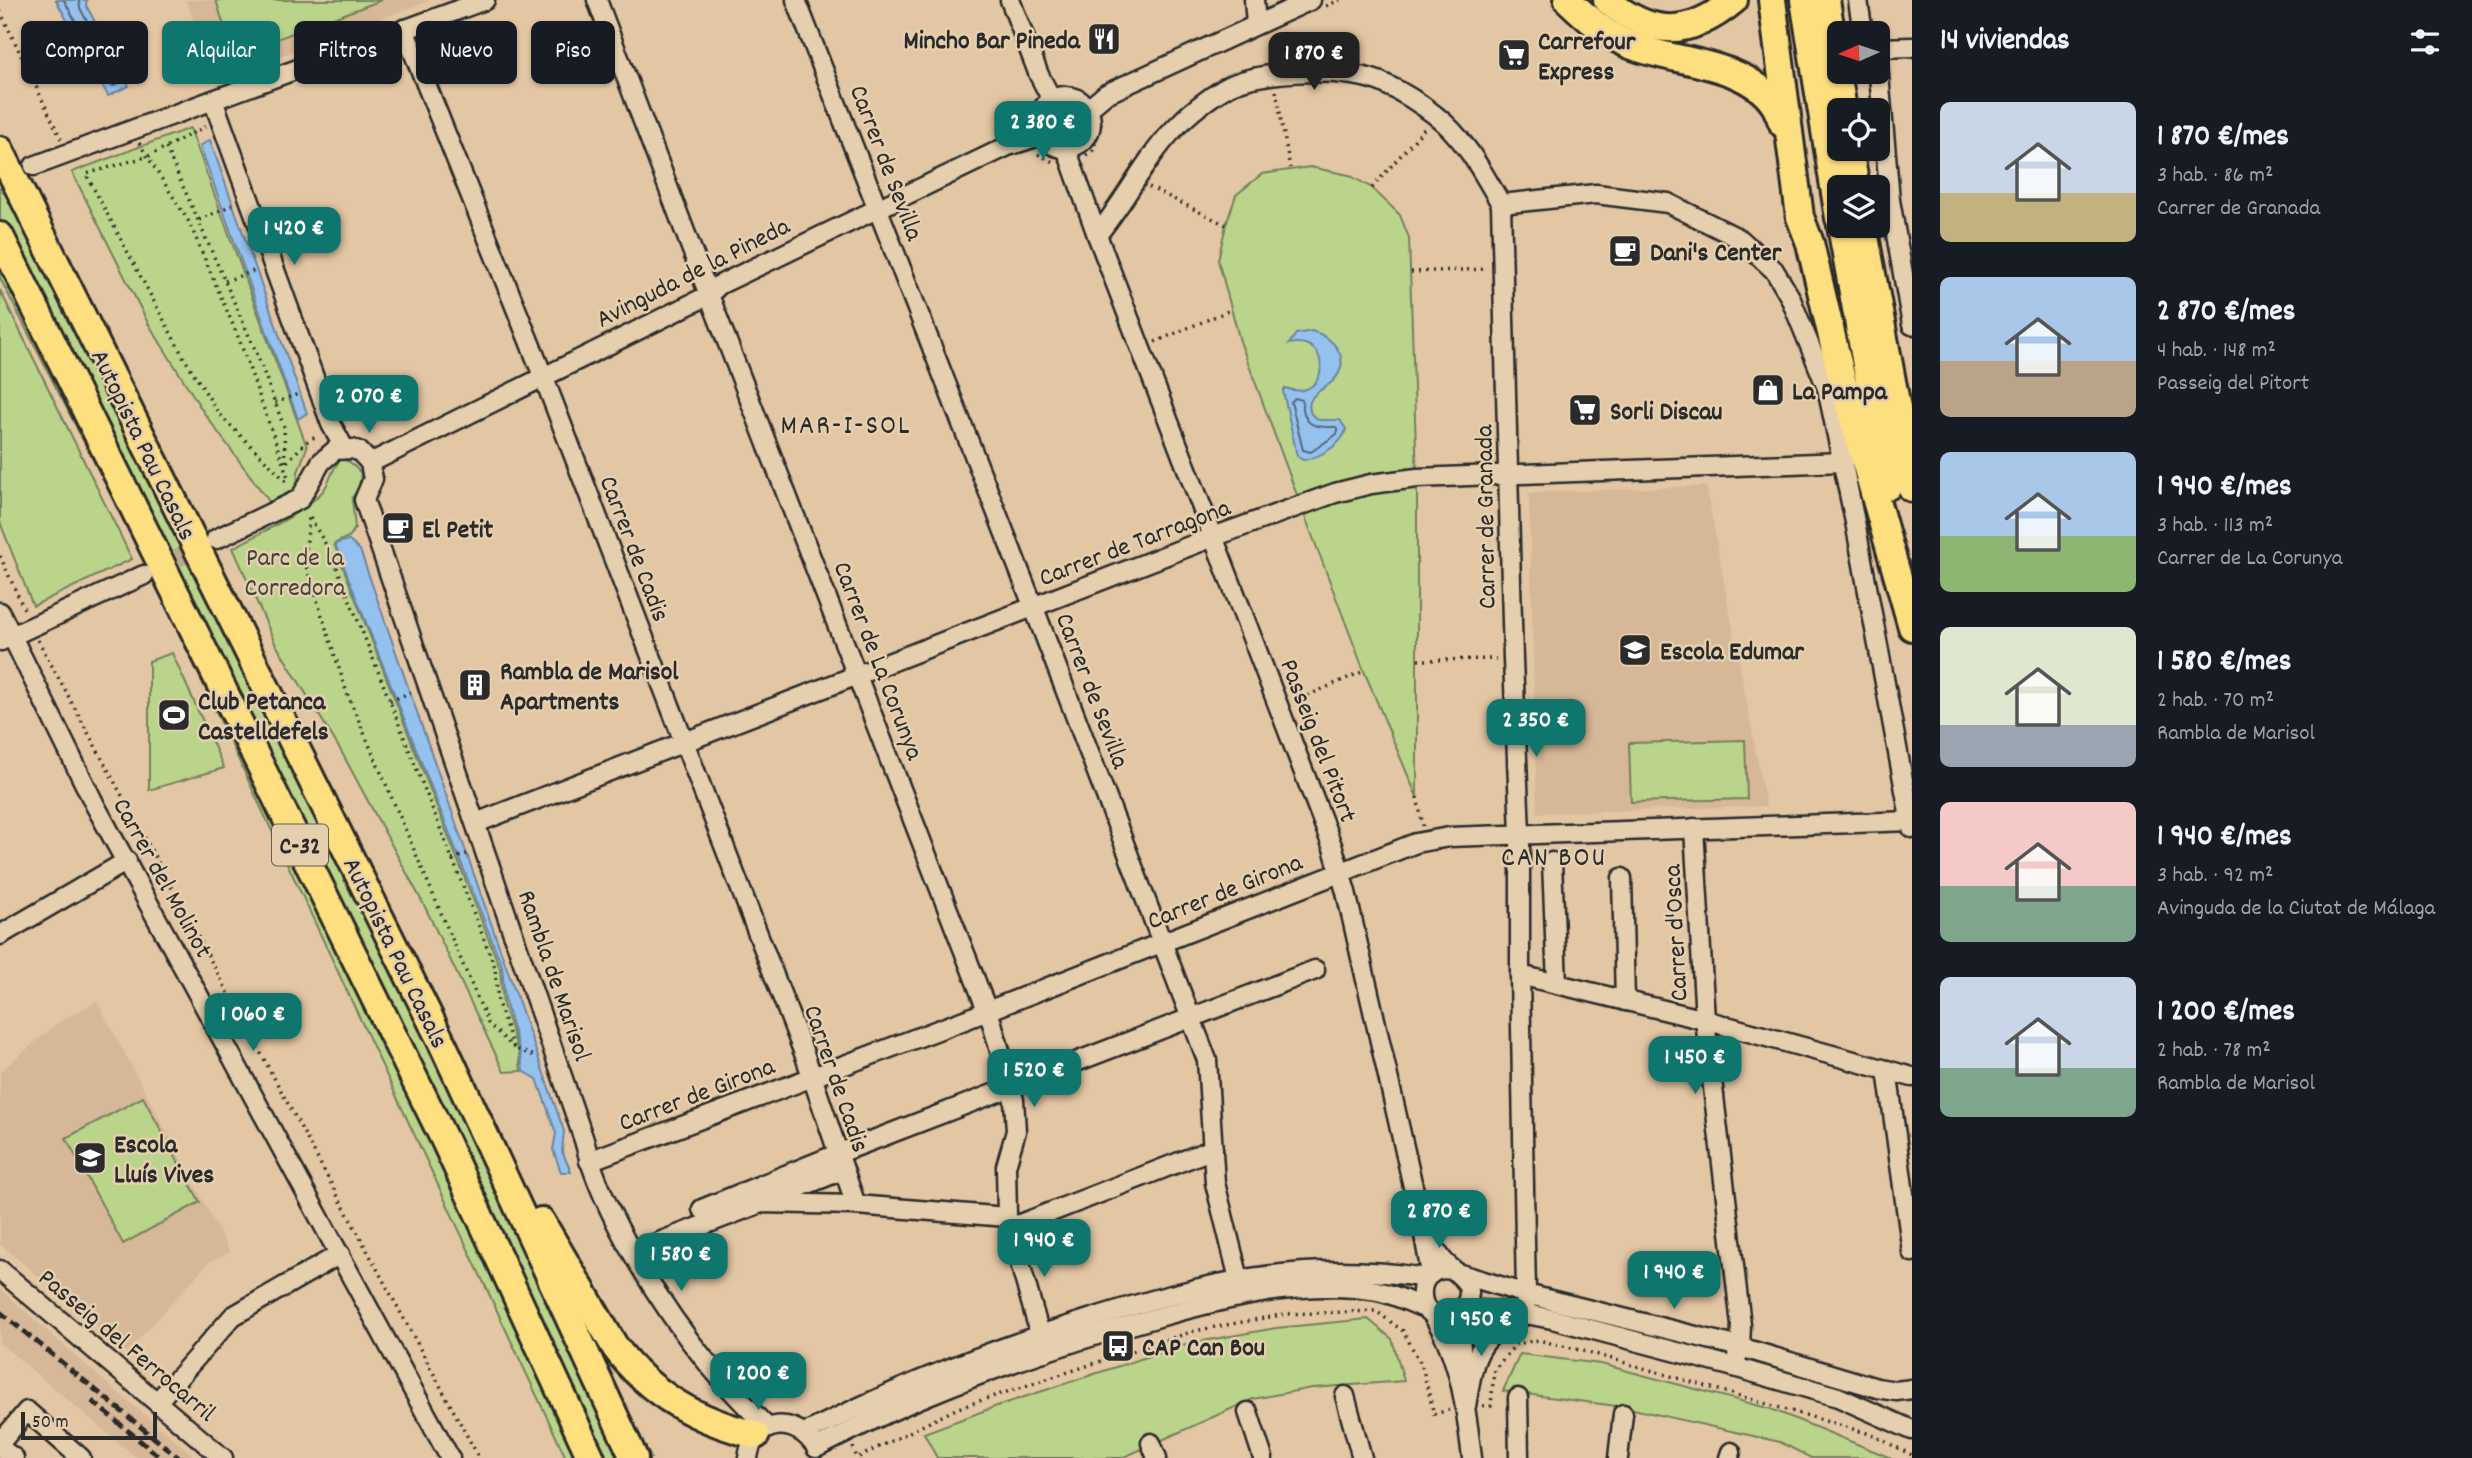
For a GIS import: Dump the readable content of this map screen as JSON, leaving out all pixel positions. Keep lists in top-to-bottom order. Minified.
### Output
{"streets":{"highway":["Autopista Pau Casals","C-32"],"street":["Carrer de Sevilla","Avinguda de la Pineda","Carrer de Granada","Carrer de Tarragona","Carrer de Cadis","Carrer de La Corunya","Passeig del Pitort","Carrer del Molinot","Carrer de Girona","Carrer d'Osca","Rambla de Marisol","Passeig del Ferrocarril"]},"crossings":[["Carrer de Sevilla","Avinguda de la Pineda"],["Carrer de Sevilla","Carrer de Tarragona"],["Carrer de Sevilla","Carrer de Girona"],["Avinguda de la Pineda","Carrer de Cadis"],["Avinguda de la Pineda","Carrer de La Corunya"],["Avinguda de la Pineda","Passeig del Pitort"],["Avinguda de la Pineda","Rambla de Marisol"],["Carrer de Granada","Carrer de Tarragona"],["Carrer de Granada","Passeig del Pitort"],["Carrer de Granada","Carrer de Girona"],["Carrer de Tarragona","Carrer de Cadis"],["Carrer de Tarragona","Carrer de La Corunya"],["Carrer de Tarragona","Passeig del Pitort"],["Carrer de Tarragona","Rambla de Marisol"],["Carrer de Cadis","Carrer de Girona"],["Carrer de La Corunya","Carrer de Girona"],["Passeig del Pitort","Carrer de Girona"],["Carrer de Girona","Carrer d'Osca"],["Carrer de Girona","Rambla de Marisol"]],"districts":["MAR-I-SOL","CAN BOU"],"parks":["Parc de la Corredora"],"places":{"restaurant":["Mincho Bar Pineda"],"supermarket":["Carrefour Express","Sorli Discau"],"cafe":["Dani's Center","El Petit"],"shop":["La Pampa"],"school or university":["Escola Edumar","Escola Lluís Vives"],"building":["Rambla de Marisol Apartments"],"sports":["Club Petanca Castelldefels"],"bus stop":["CAP Can Bou"]},"scale_bar":"50 m","north":"left","page":{"heading":"14 viviendas","chip":["Comprar","Alquilar","Filtros","Nuevo","Piso"],"price":["1 870 €","2 380 €","1 420 €","2 070 €","2 350 €","1 060 €","1 450 €","1 520 €","2 870 €","1 940 €","1 580 €","1 940 €","1 950 €","1 200 €"],"list":[{"name":"1 870 €/mes","note":"3 hab. · 86 m² · Carrer de Granada"},{"name":"2 870 €/mes","note":"4 hab. · 148 m² · Passeig del Pitort"},{"name":"1 940 €/mes","note":"3 hab. · 113 m² · Carrer de La Corunya"},{"name":"1 580 €/mes","note":"2 hab. · 70 m² · Rambla de Marisol"},{"name":"1 940 €/mes","note":"3 hab. · 92 m² · Avinguda de la Ciutat de Málaga"},{"name":"1 200 €/mes","note":"2 hab. · 78 m² · Rambla de Marisol"}],"scale":"50 m"}}
